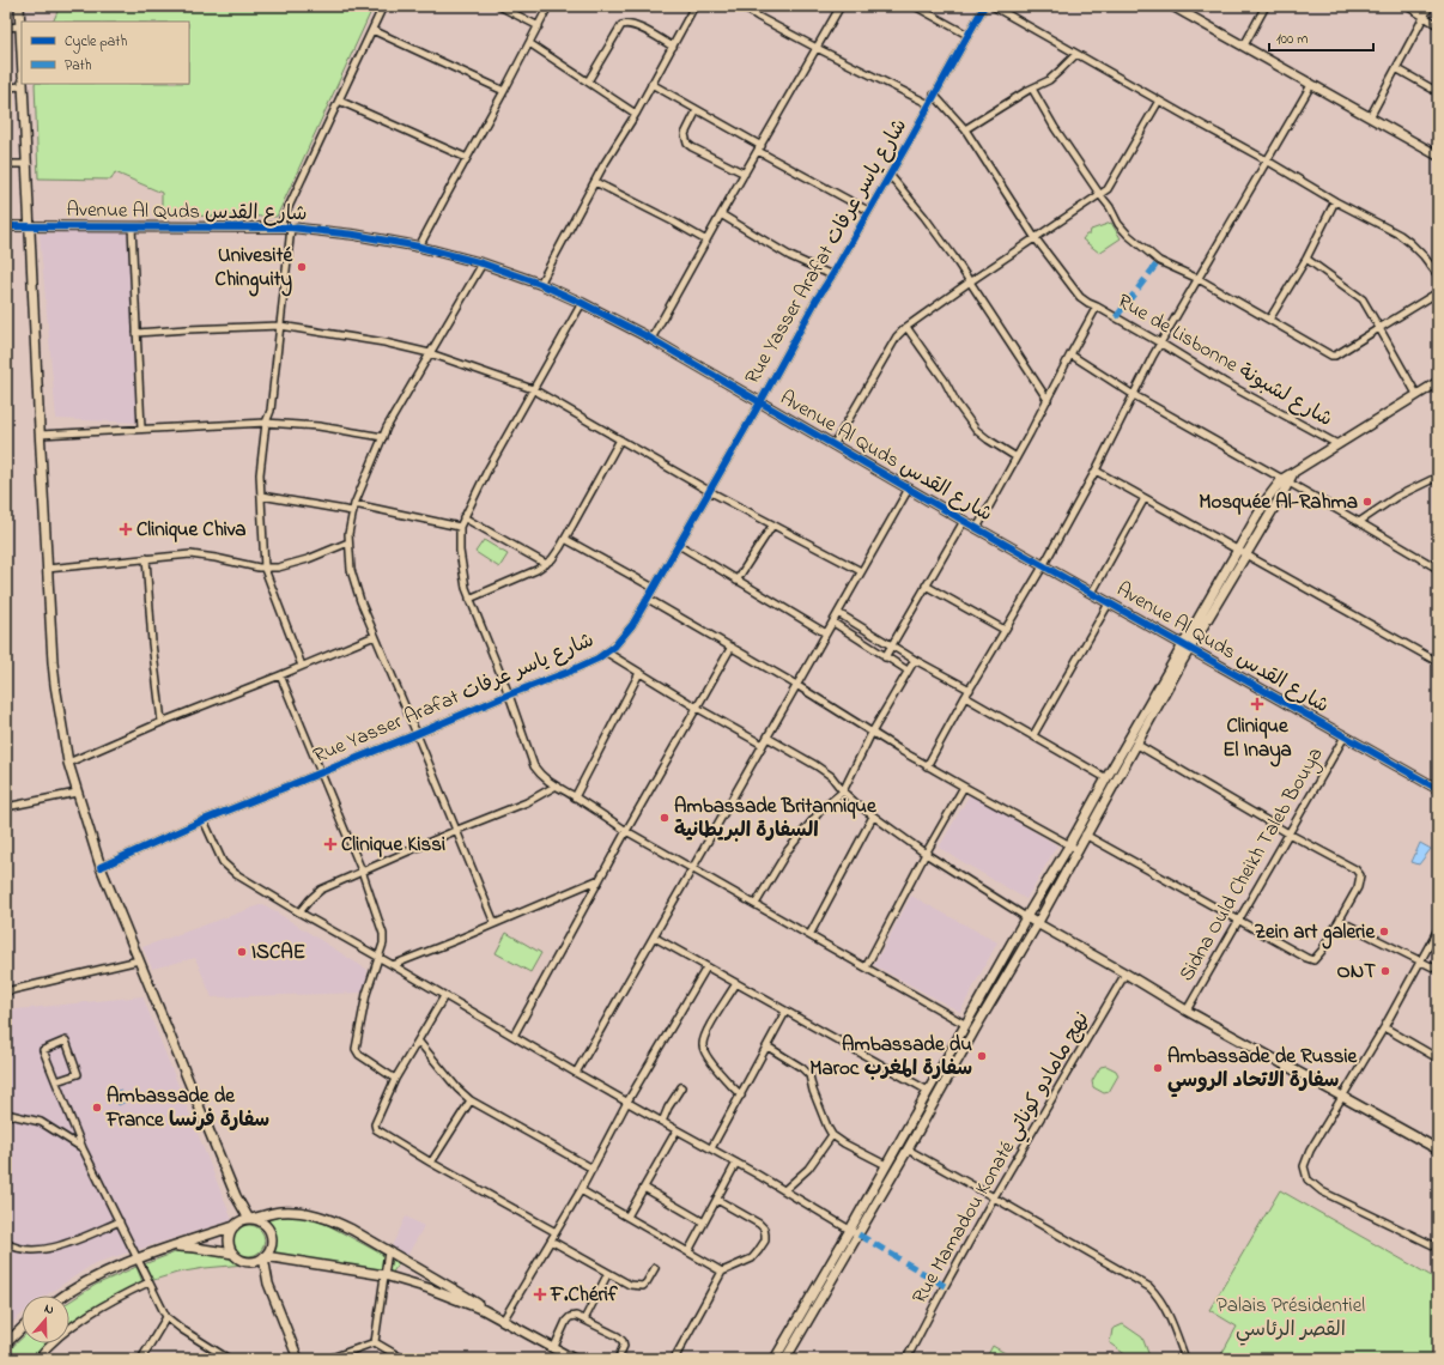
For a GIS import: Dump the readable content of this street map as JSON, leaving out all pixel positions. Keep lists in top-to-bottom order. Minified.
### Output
{"streets":{"street":["Avenue Al Quds شارع القدس","Rue Yasser Arafat شارع ياسر عرفات","Rue de Lisbonne شارع لشبونة","Sidna Ould Cheikh Taleb Bouya","Rue Mamadou Konaté نهج مامادو كوناتي"]},"crossings":[["Avenue Al Quds شارع القدس","Rue Yasser Arafat شارع ياسر عرفات"],["Avenue Al Quds شارع القدس","Sidna Ould Cheikh Taleb Bouya"],["Rue Yasser Arafat شارع ياسر عرفات","Rue de Lisbonne شارع لشبونة"]],"parks":["Palais Présidentiel القصر الرئاسي"],"places":{"other":["Univesité Chinguity","Mosquée Al-Rahma","Ambassade Britannique السفارة البريطانية","Zein art galerie","ISCAE","ONT","Ambassade du Maroc سفارة المغرب","Ambassade de Russie سفارة الاتحاد الروسي","Ambassade de France سفارة فرنسا"],"health":["Clinique Chiva","Clinique El Inaya","Clinique Kissi","F.Chérif"]},"legend":["Cycle path","Path"],"scale_bar":"100 m","north":"top"}
